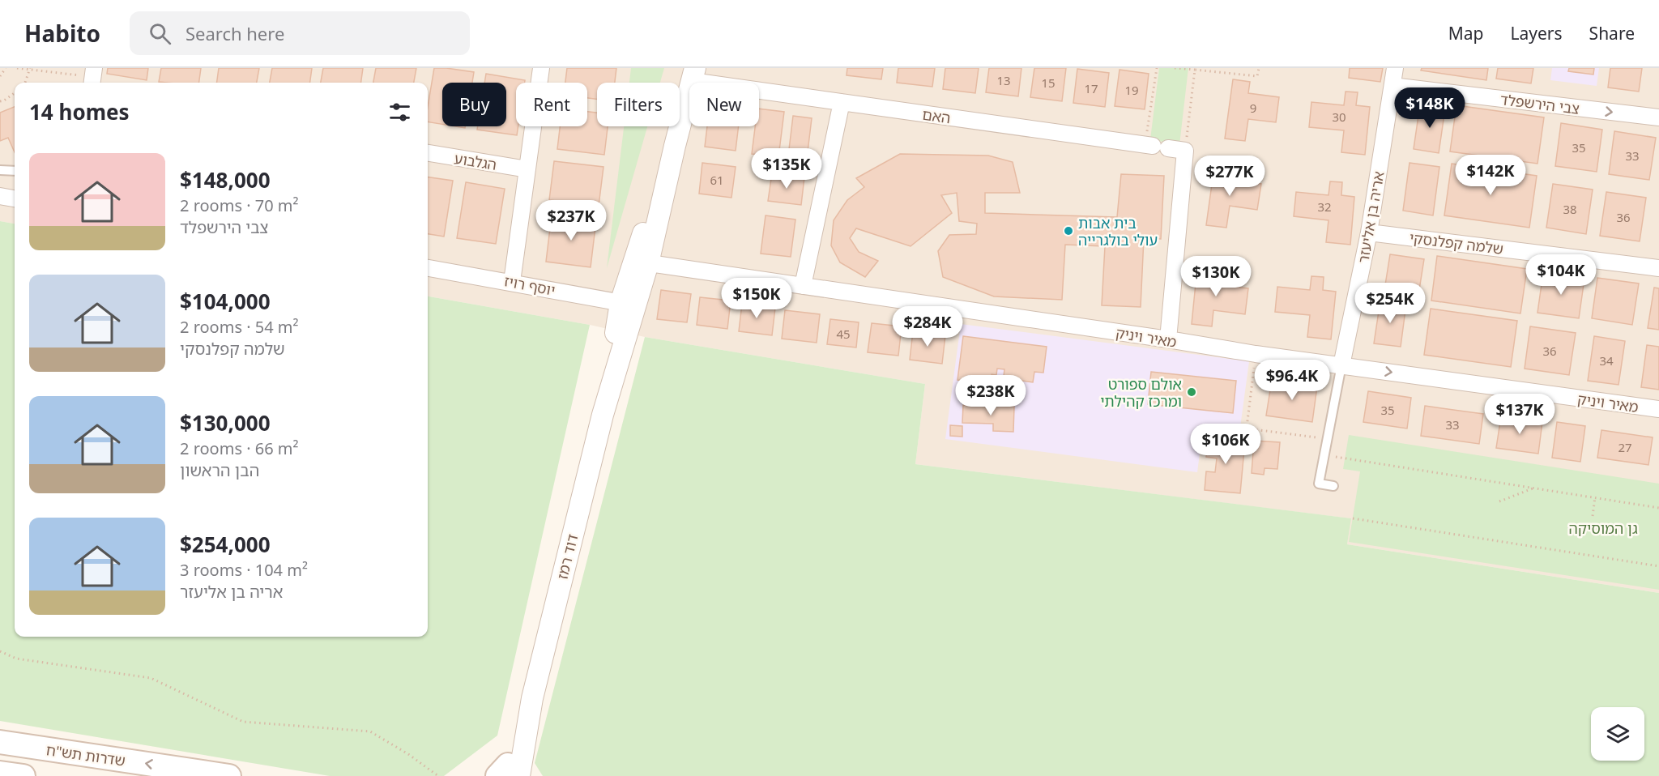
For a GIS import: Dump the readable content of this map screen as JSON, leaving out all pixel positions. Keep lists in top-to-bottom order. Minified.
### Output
{"streets":{"main road":["שדרות תש\"ח"],"street":["צבי הירשפלד","האם","הגלבוע","אריה בן אליעזר","שלמה קפלנסקי","יוסף רויז","מאיר ויניק","דוד רמז"]},"crossings":[["צבי הירשפלד","אריה בן אליעזר"],["האם","דוד רמז"],["אריה בן אליעזר","שלמה קפלנסקי"],["אריה בן אליעזר","מאיר ויניק"],["יוסף רויז","דוד רמז"],["מאיר ויניק","דוד רמז"]],"one_way":["צבי הירשפלד","שדרות תש\"ח"],"parks":["גן המוסיקה"],"places":["בית אבות עולי בולגרייה","אולם ספורט ומרכז קהילתי"],"house_numbers":["13","15","17","19","9","30","35","33","61","32","38","36","45","36","34","35","33","27"],"page":{"header":"Habito","search":"Search here","nav":["Map","Layers","Share"],"chip":["Buy","Rent","Filters","New"],"heading":"14 homes","price":["$148K","$135K","$142K","$277K","$237K","$104K","$130K","$150K","$254K","$284K","$96.4K","$238K","$137K","$106K"],"list":[{"name":"$148,000","note":"2 rooms · 70 m² · צבי הירשפלד"},{"name":"$104,000","note":"2 rooms · 54 m² · שלמה קפלנסקי"},{"name":"$130,000","note":"2 rooms · 66 m² · הבן הראשון"},{"name":"$254,000","note":"3 rooms · 104 m² · אריה בן אליעזר"}]}}
